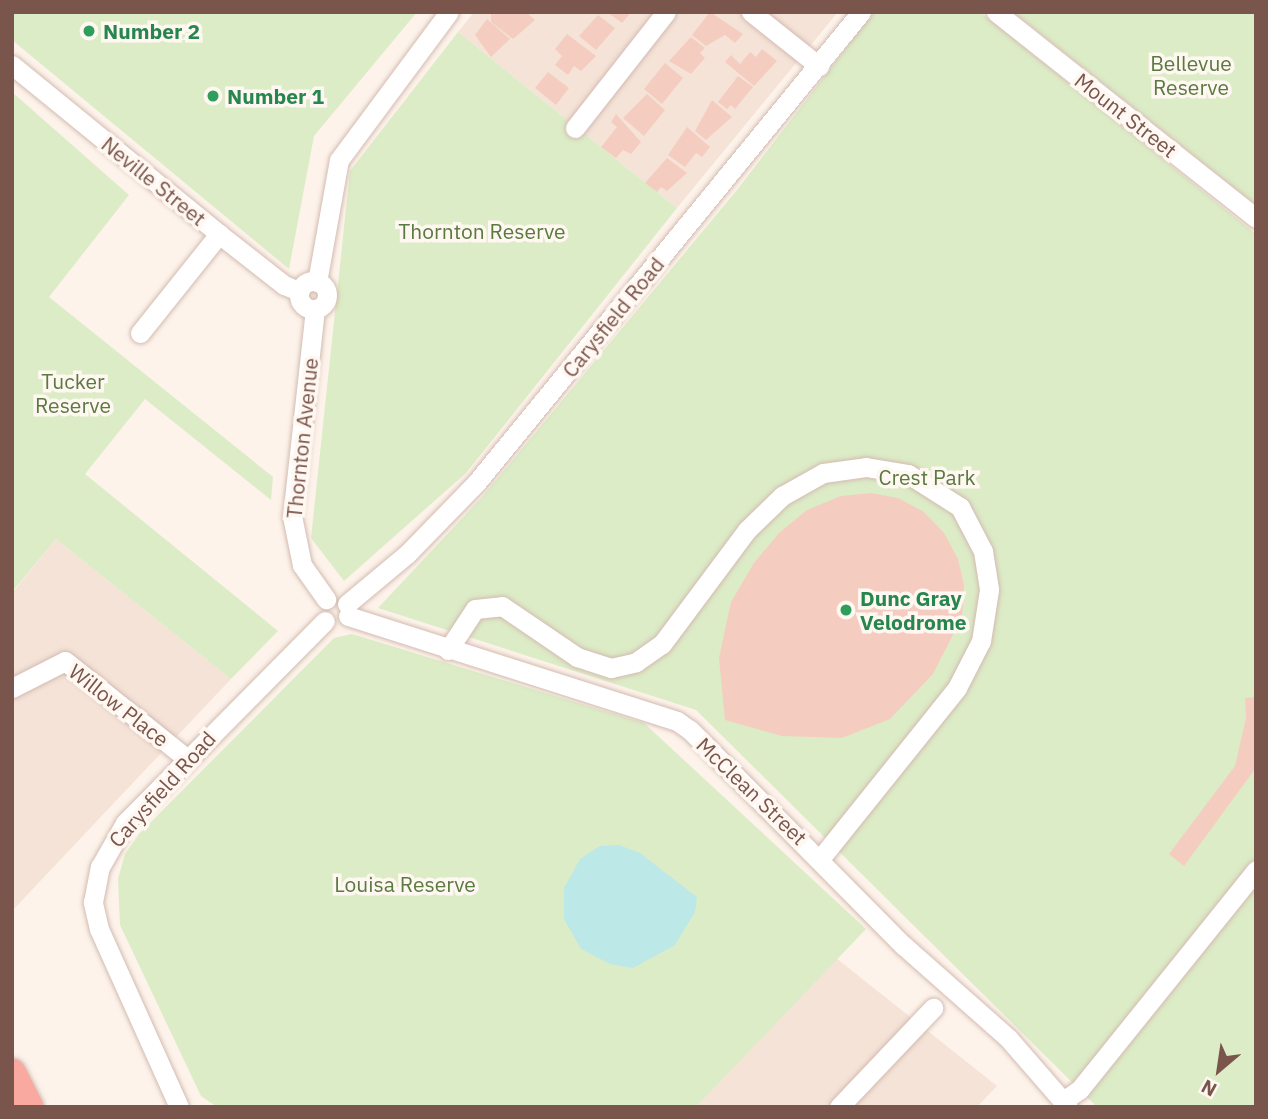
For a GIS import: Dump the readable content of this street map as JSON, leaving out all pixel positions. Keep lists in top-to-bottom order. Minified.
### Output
{"streets":{"street":["Mount Street","Neville Street","Carysfield Road","Thornton Avenue","Willow Place","McClean Street"]},"crossings":[["Neville Street","Thornton Avenue"],["Carysfield Road","Thornton Avenue"],["Carysfield Road","Willow Place"],["Carysfield Road","McClean Street"],["Thornton Avenue","McClean Street"]],"parks":["Bellevue Reserve","Thornton Reserve","Tucker Reserve","Crest Park","Louisa Reserve"],"places":["Number 2","Number 1","Dunc Gray Velodrome"],"north":"bottom left"}
